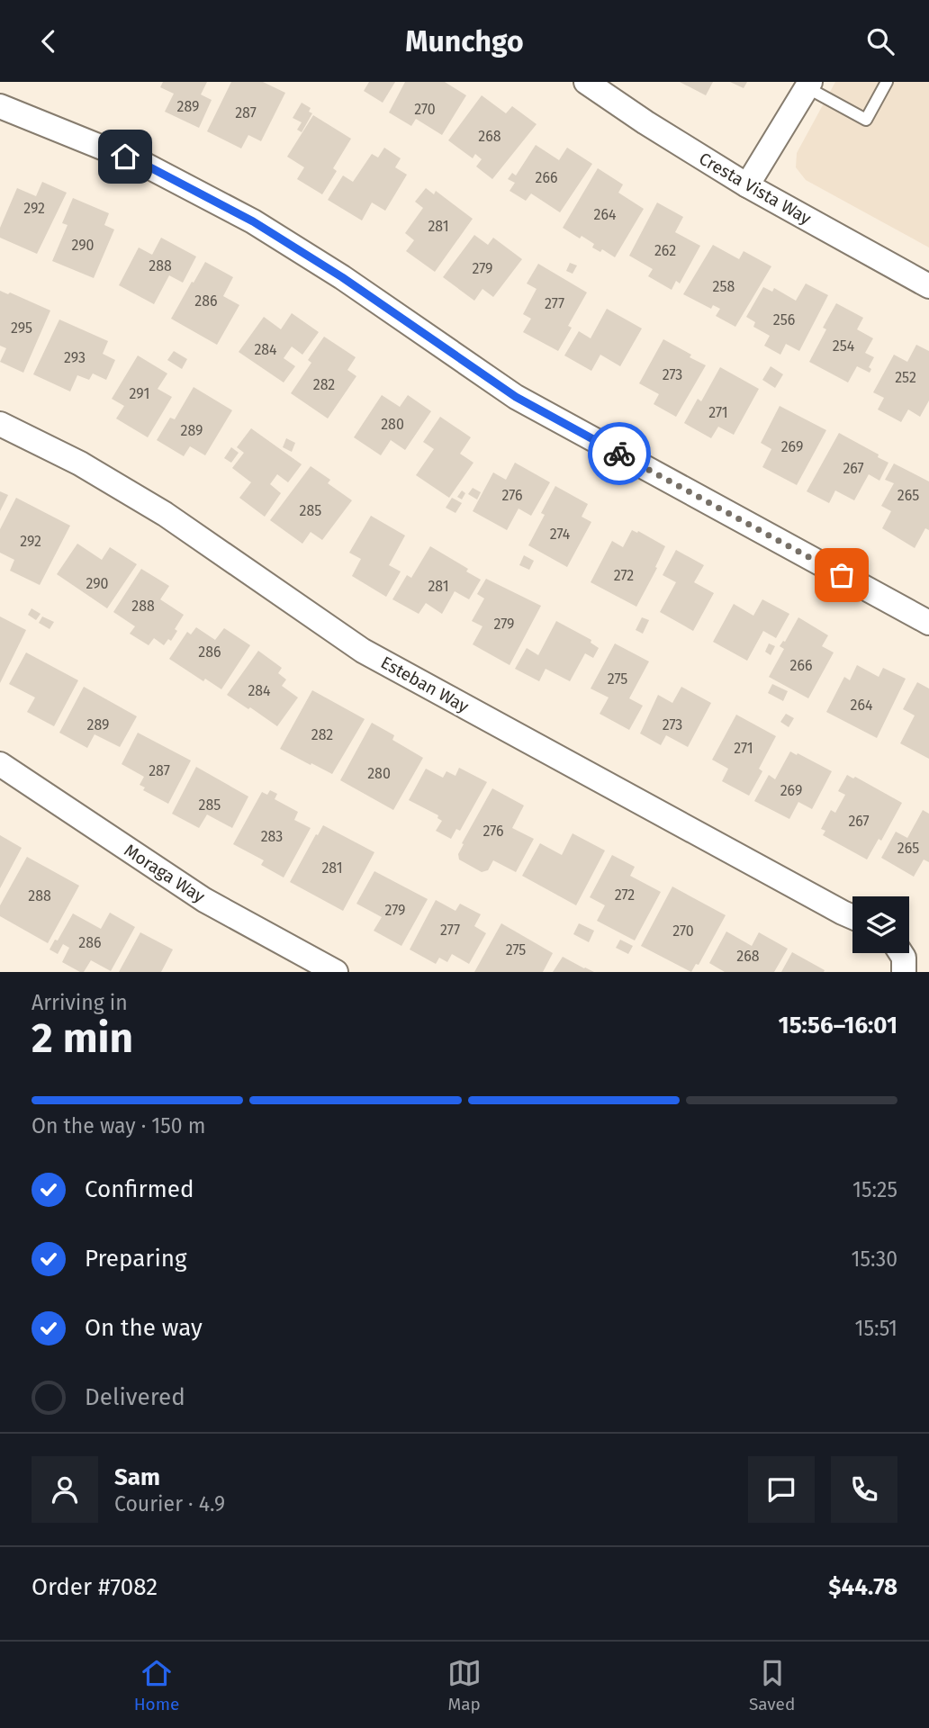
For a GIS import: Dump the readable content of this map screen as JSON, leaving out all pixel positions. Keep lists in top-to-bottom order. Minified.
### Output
{"streets":{"street":["Cresta Vista Way","Esteban Way","Moraga Way"]},"house_numbers":["289","270","287","268","266","292","264","281","290","262","288","279","258","286","277","256","295","254","284","293","273","252","282","291","271","280","289","269","267","276","265","285","274","292","272","290","281","288","279","286","266","275","284","264","289","273","282","271","287","280","269","285","267","276","283","265","281","272","288","279","277","270","286","275","268"],"page":{"header":"Munchgo","heading":["2 min","Arriving in","15:56–16:01"],"panel":["Sam","Courier · 4.9","Order #7082","$44.78"],"bar":"On the way · 150 m","list":[["Confirmed","15:25"],["Preparing","15:30"],["On the way","15:51"],"Delivered"],"tabs":["Home","Map","Saved"]}}
